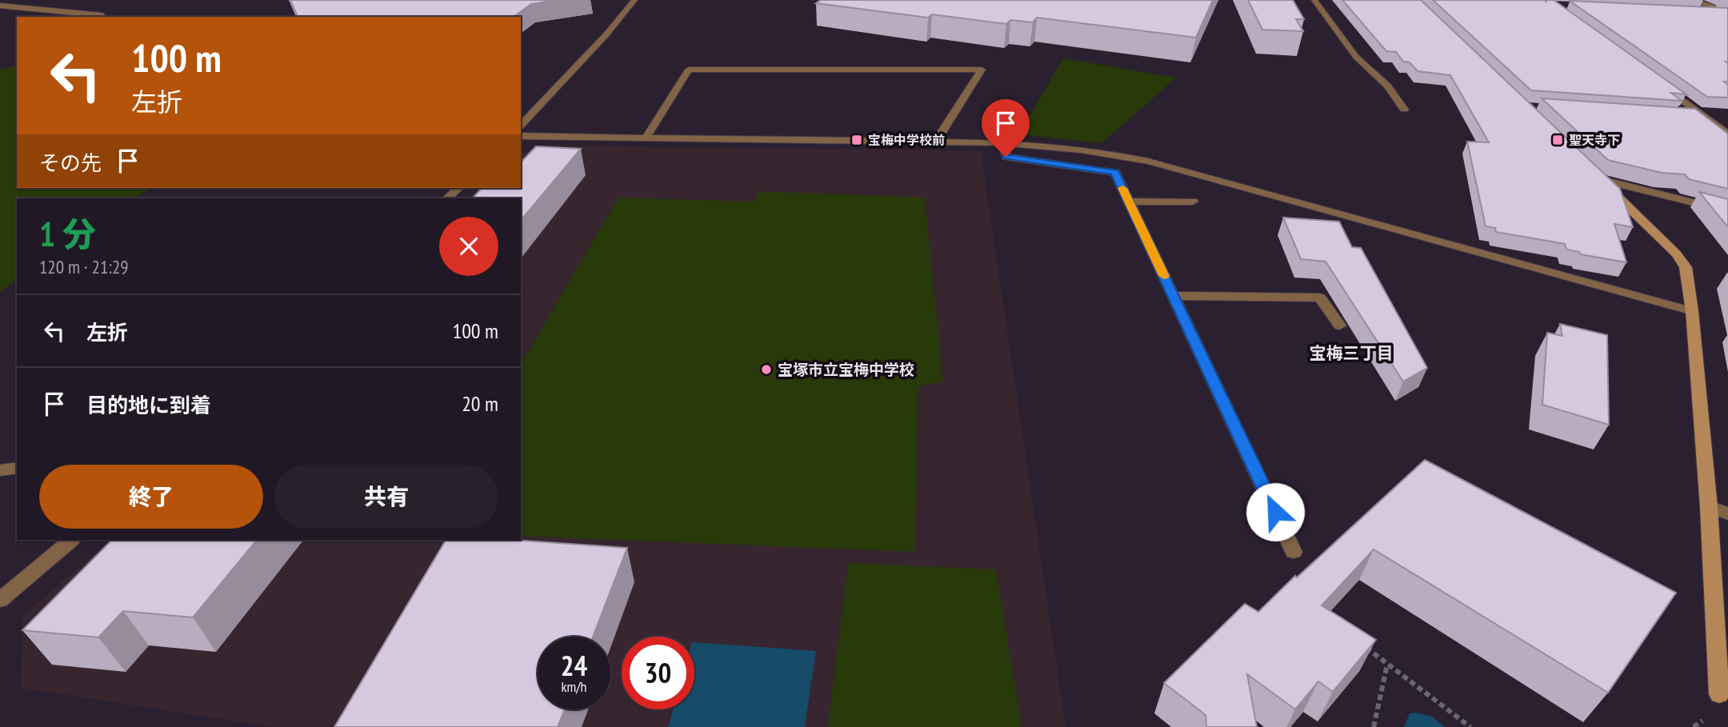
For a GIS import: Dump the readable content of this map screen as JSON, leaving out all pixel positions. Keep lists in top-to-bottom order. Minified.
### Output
{"districts":["宝梅三丁目"],"places":{"transit":["宝梅中学校前","聖天寺下"],"other":["宝塚市立宝梅中学校"]},"page":{"turn":["100 m","左折"],"then":"その先","heading":["1 分","120 m · 21:29"],"list":[{"name":"左折","value":"100 m"},{"name":"目的地に到着","value":"20 m"}],"buttons":["終了","共有"],"speed":"24 km/h","limit":"30"}}
